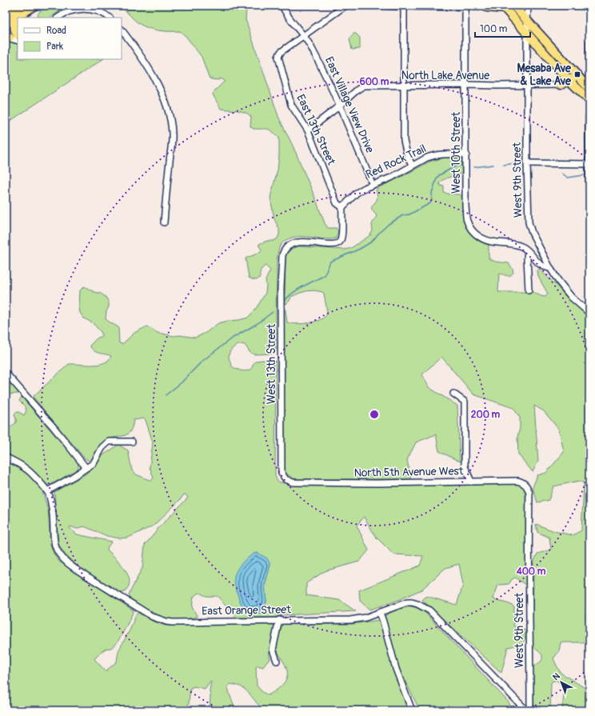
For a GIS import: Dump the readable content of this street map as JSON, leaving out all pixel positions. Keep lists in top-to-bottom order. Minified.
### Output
{"streets":{"street":["North Lake Avenue","East Village View Drive","East 13th Street","West 10th Street","Red Rock Trail","West 9th Street","West 13th Street","North 5th Avenue West","East Orange Street"]},"crossings":[["North Lake Avenue","East Village View Drive"],["North Lake Avenue","East 13th Street"],["North Lake Avenue","West 10th Street"],["North Lake Avenue","West 9th Street"],["East Village View Drive","East 13th Street"],["East Village View Drive","Red Rock Trail"],["East 13th Street","Red Rock Trail"],["East 13th Street","West 13th Street"],["West 10th Street","Red Rock Trail"],["Red Rock Trail","West 13th Street"],["West 9th Street","North 5th Avenue West"],["West 13th Street","North 5th Avenue West"]],"places":{"transit":["Mesaba Ave & Lake Ave"]},"legend":["Road","Park"],"scale_bar":"100 m","north":"top left","rings":["600 m","200 m","400 m"]}
